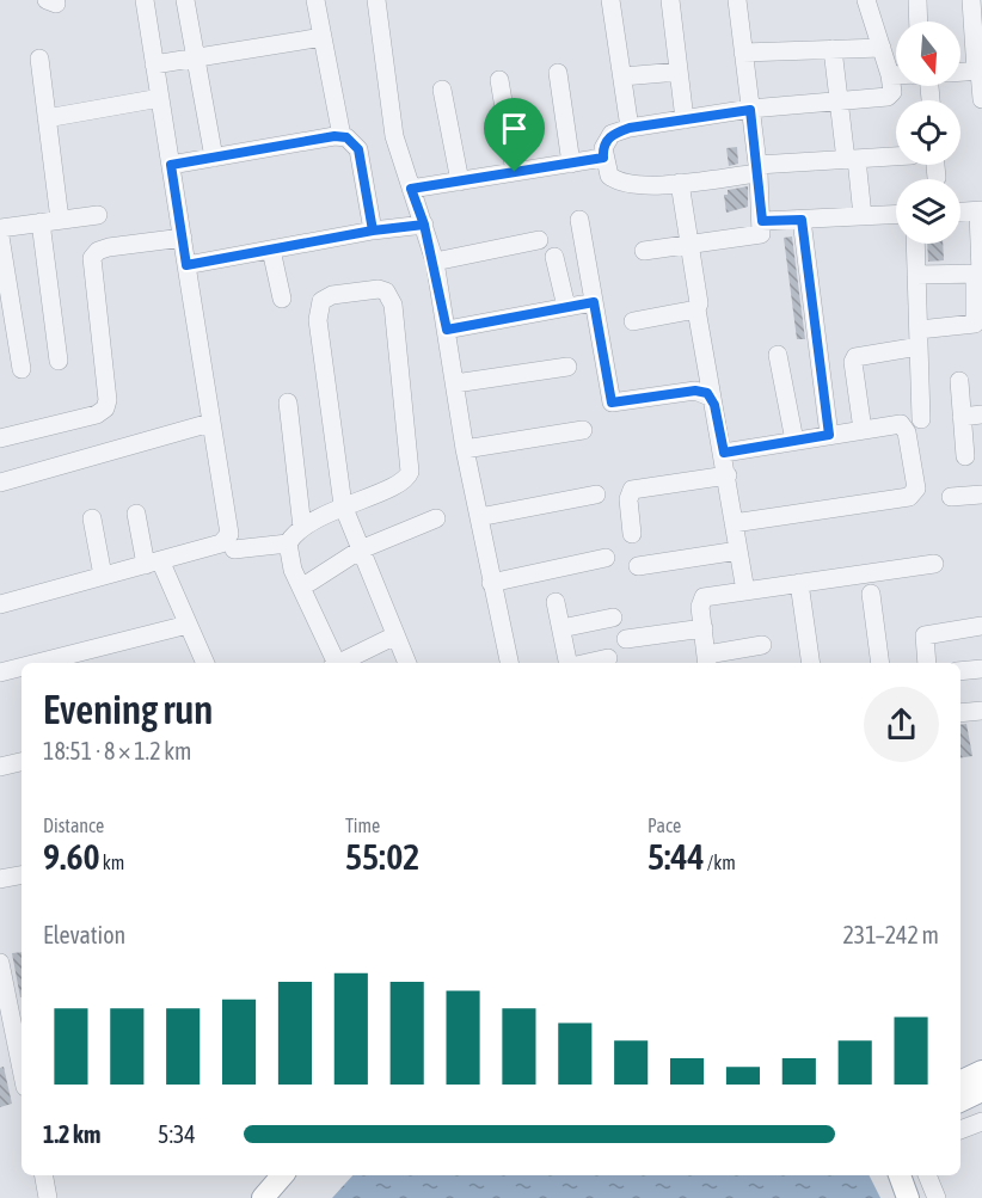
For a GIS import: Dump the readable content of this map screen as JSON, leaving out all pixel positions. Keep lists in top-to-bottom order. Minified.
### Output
{"north":"bottom","page":{"heading":["Evening run","18:51 · 8 × 1.2 km"],"stats":[["Distance","9.60 km"],["Time","55:02"],["Pace","5:44 /km"]],"chart":["Elevation","231–242 m"],"list":[{"name":"1.2 km","note":"5:34"}]}}
